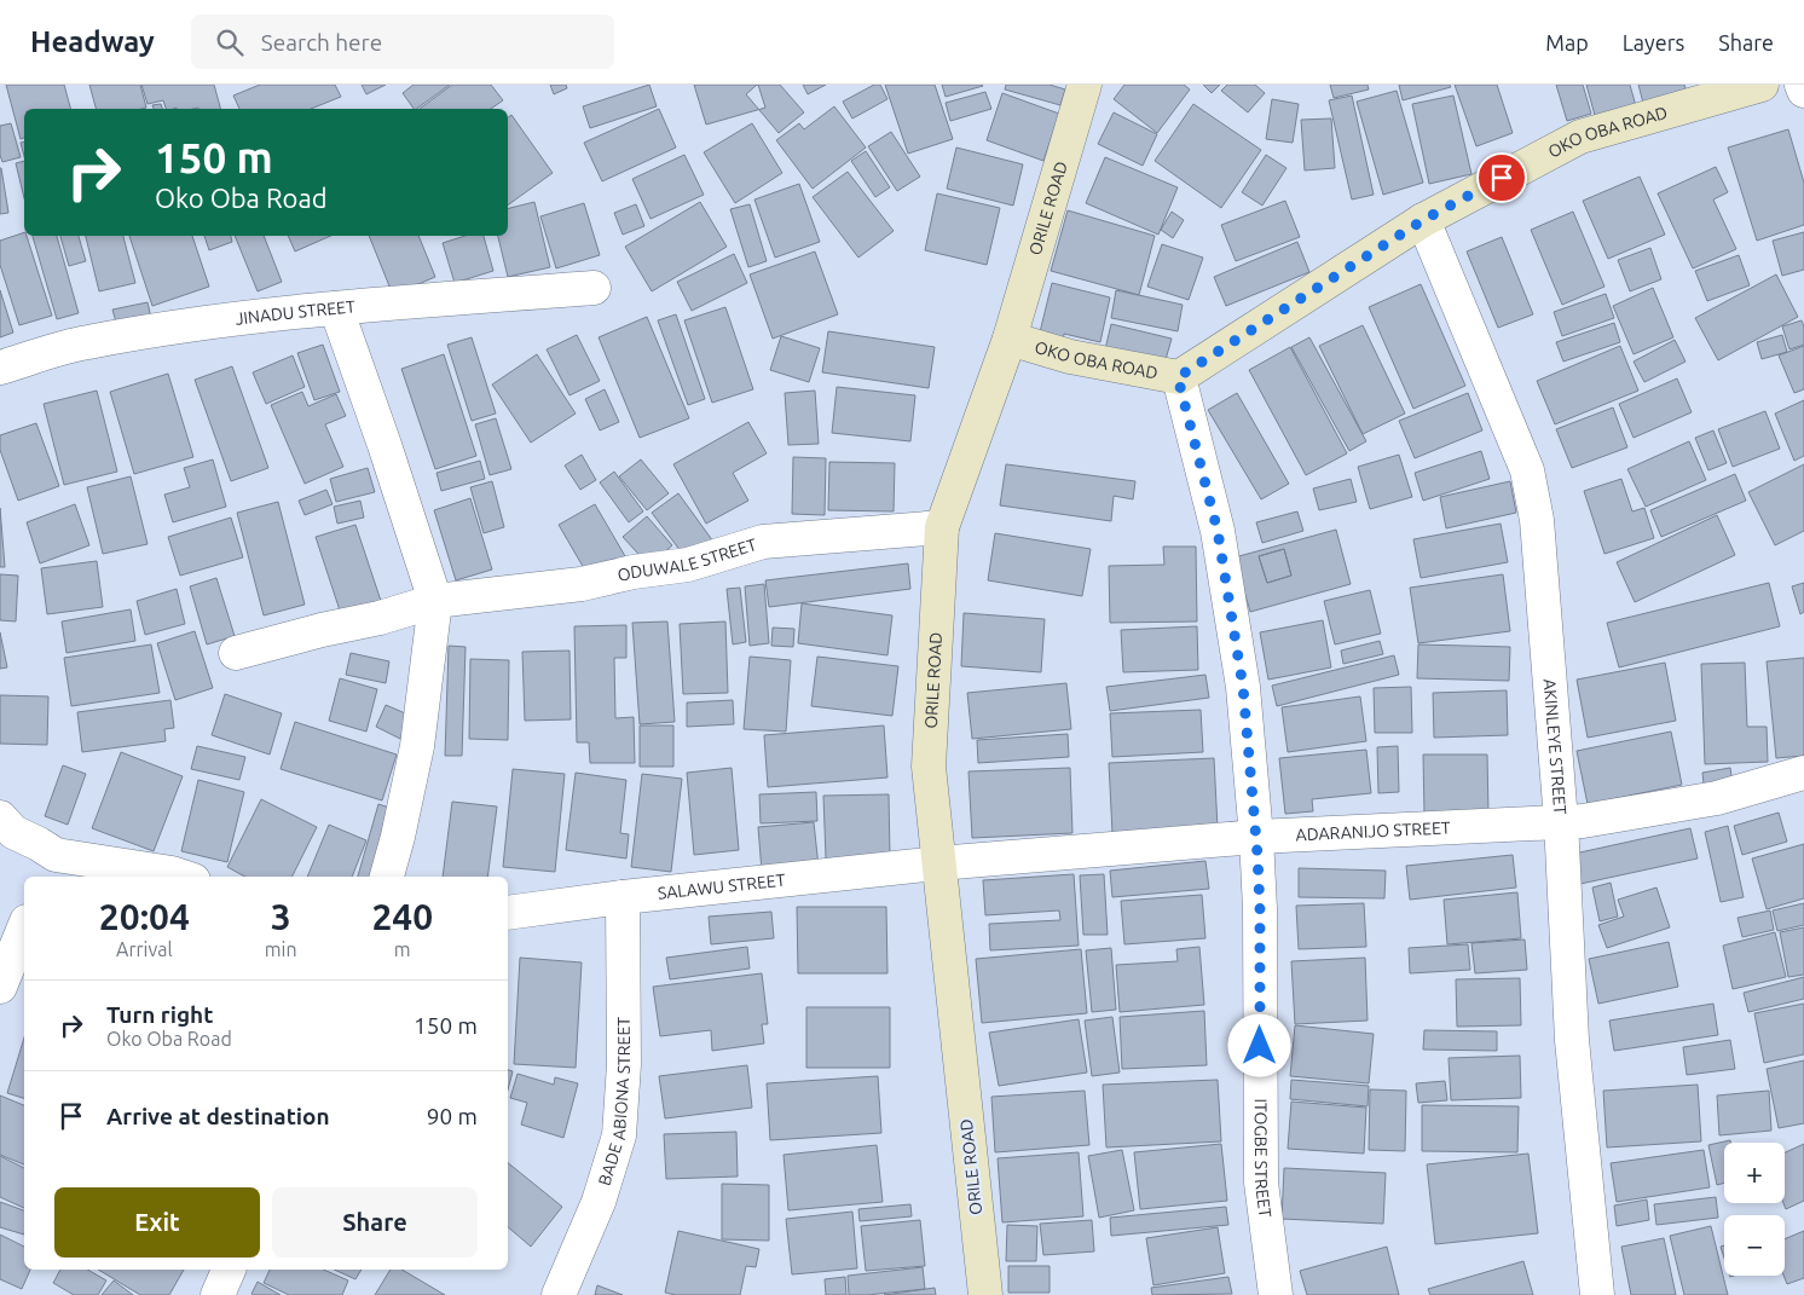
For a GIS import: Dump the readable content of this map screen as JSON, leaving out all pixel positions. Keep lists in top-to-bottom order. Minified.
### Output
{"streets":{"street":["OKO OBA ROAD","ORILE ROAD","JINADU STREET","ODUWALE STREET","AKINLEYE STREET","ADARANIJO STREET","SALAWU STREET","BADE ABIONA STREET","ITOGBE STREET"]},"crossings":[["OKO OBA ROAD","ORILE ROAD"],["OKO OBA ROAD","AKINLEYE STREET"],["OKO OBA ROAD","ITOGBE STREET"],["ORILE ROAD","ODUWALE STREET"],["ORILE ROAD","ADARANIJO STREET"],["ORILE ROAD","SALAWU STREET"],["AKINLEYE STREET","ADARANIJO STREET"],["ADARANIJO STREET","SALAWU STREET"],["ADARANIJO STREET","ITOGBE STREET"],["SALAWU STREET","BADE ABIONA STREET"]],"page":{"header":"Headway","search":"Search here","nav":["Map","Layers","Share"],"turn":["150 m","Oko Oba Road"],"eta":["20:04","Arrival","3","min","240","m"],"list":[{"name":"Turn right","note":"Oko Oba Road","value":"150 m"},{"name":"Arrive at destination","value":"90 m"}],"map_buttons":["+","−"],"buttons":["Exit","Share"]}}
